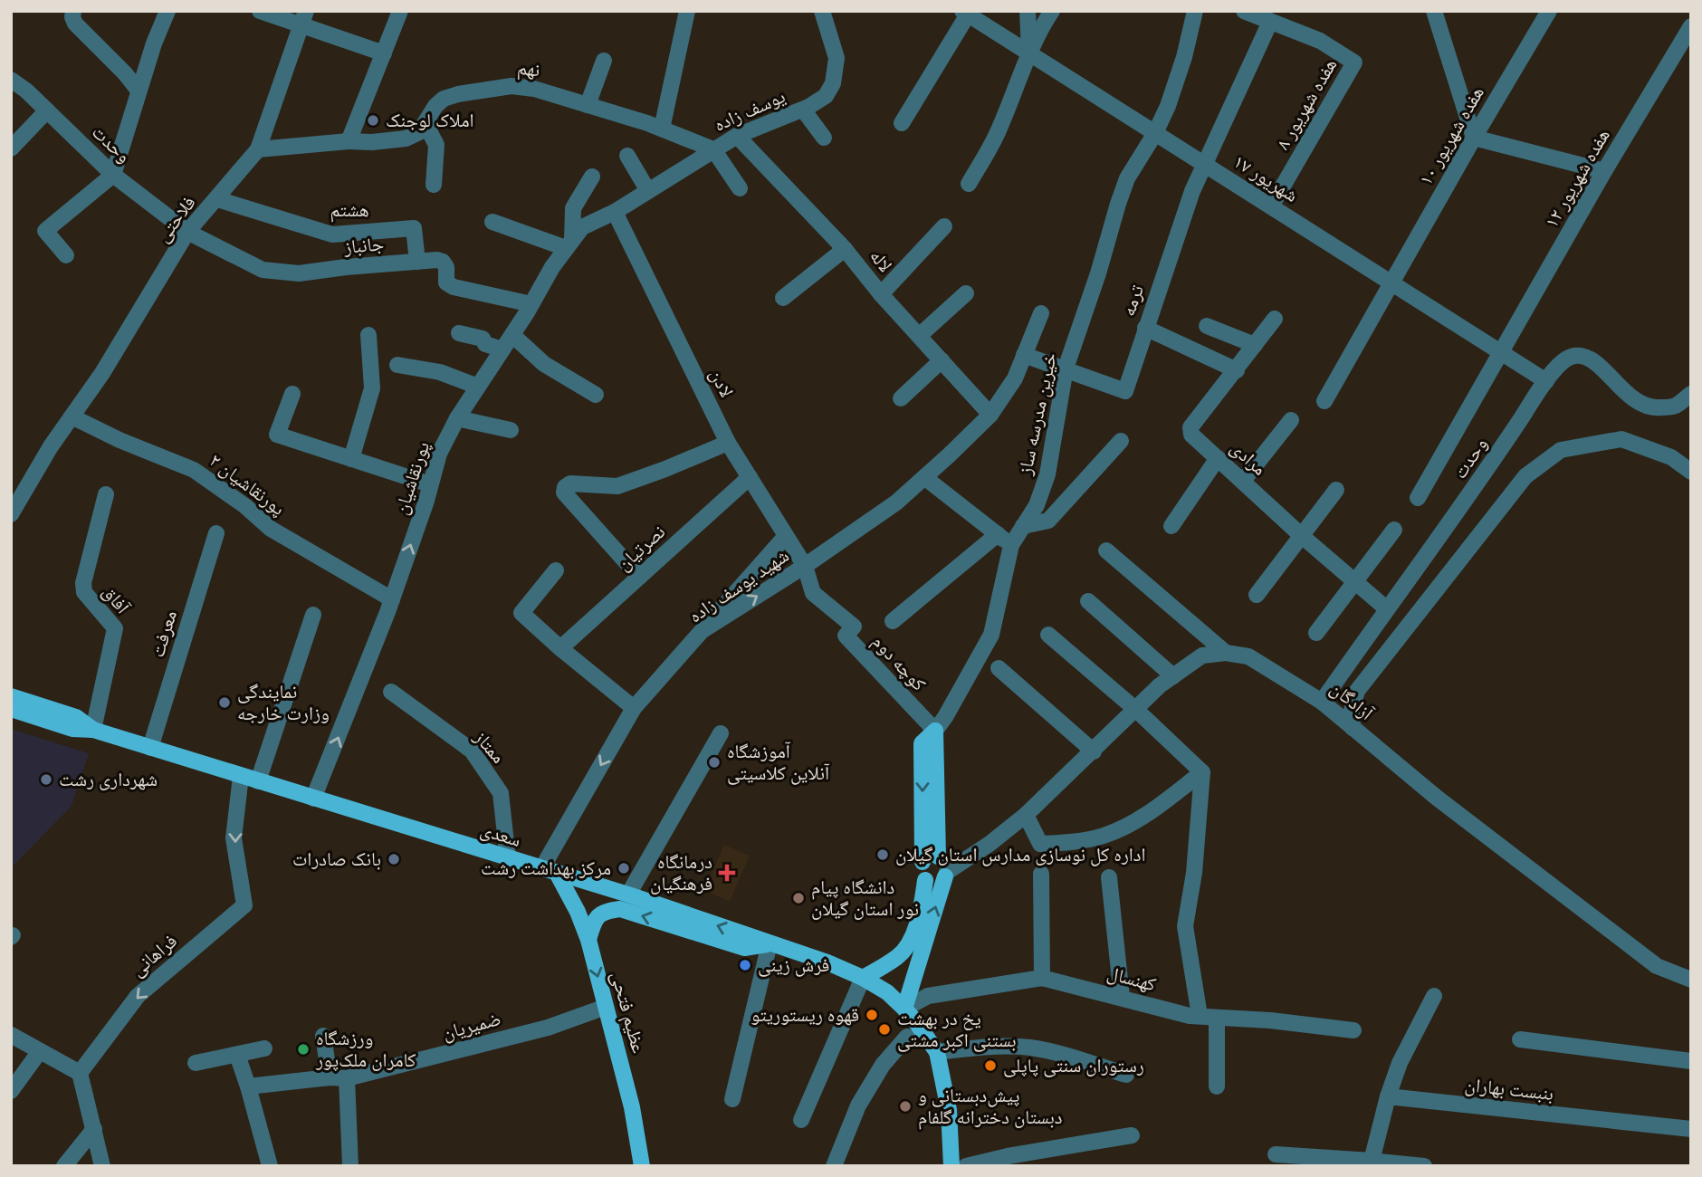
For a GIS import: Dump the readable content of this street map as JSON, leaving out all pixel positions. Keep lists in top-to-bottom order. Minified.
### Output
{"streets":{"main road":["سعدی","عظیم فتحی"],"street":["نهم","هفده شهریور ۸","یوسف زاده","هفده شهریور ۱۰","وحدت","۱۷ شهریور","هفده شهریور ۱۲","هشتم","فلاحتی","جانباز","لاله","ترمه","لادن","خیرین مدرسه ساز","مرادی","پورنقاشیان","پورنقاشیان ۲","نصرتیان","شهید یوسف زاده","آفاق","معرفت","کوچه دوم","آزادگان","ممتاز","فراهانی","کهنسال","ضمیریان","بنبست بهاران"]},"crossings":[["نهم","یوسف زاده"],["هفده شهریور ۸","۱۷ شهریور"],["هفده شهریور ۸","ترمه"],["یوسف زاده","لاله"],["یوسف زاده","لادن"],["یوسف زاده","پورنقاشیان"],["هفده شهریور ۱۰","۱۷ شهریور"],["وحدت","۱۷ شهریور"],["وحدت","فلاحتی"],["وحدت","جانباز"],["وحدت","مرادی"],["وحدت","آزادگان"],["۱۷ شهریور","هفده شهریور ۱۲"],["۱۷ شهریور","ترمه"],["۱۷ شهریور","خیرین مدرسه ساز"],["هشتم","فلاحتی"],["هشتم","جانباز"],["فلاحتی","جانباز"],["فلاحتی","پورنقاشیان ۲"],["جانباز","پورنقاشیان"],["لاله","شهید یوسف زاده"],["ترمه","خیرین مدرسه ساز"],["لادن","پورنقاشیان"],["لادن","نصرتیان"],["لادن","شهید یوسف زاده"],["لادن","کوچه دوم"],["خیرین مدرسه ساز","کوچه دوم"],["پورنقاشیان","پورنقاشیان ۲"],["پورنقاشیان","سعدی"],["شهید یوسف زاده","کوچه دوم"],["شهید یوسف زاده","سعدی"],["آفاق","سعدی"],["معرفت","سعدی"],["ممتاز","سعدی"],["سعدی","فراهانی"],["سعدی","کهنسال"],["سعدی","عظیم فتحی"],["عظیم فتحی","ضمیریان"]],"one_way":["فراهانی"],"places":{"other":["املاک لوجنک","نمایندگی وزارت خارجه","آموزشگاه آنلاین کلاسیتی","شهرداری رشت","اداره کل نوسازی مدارس استان گیلان","بانک صادرات","مرکز بهداشت رشت","دانشگاه پیام نور استان گیلان","فرش زینی","قهوه ریستوریتو","یخ در بهشت بستنی اکبر مشتی","ورزشگاه کامران ملک‌پور","رستوران سنتی پاپلی","پیش‌دبستانی و دبستان دخترانه گلفام"],"health":["درمانگاه فرهنگیان"]}}
